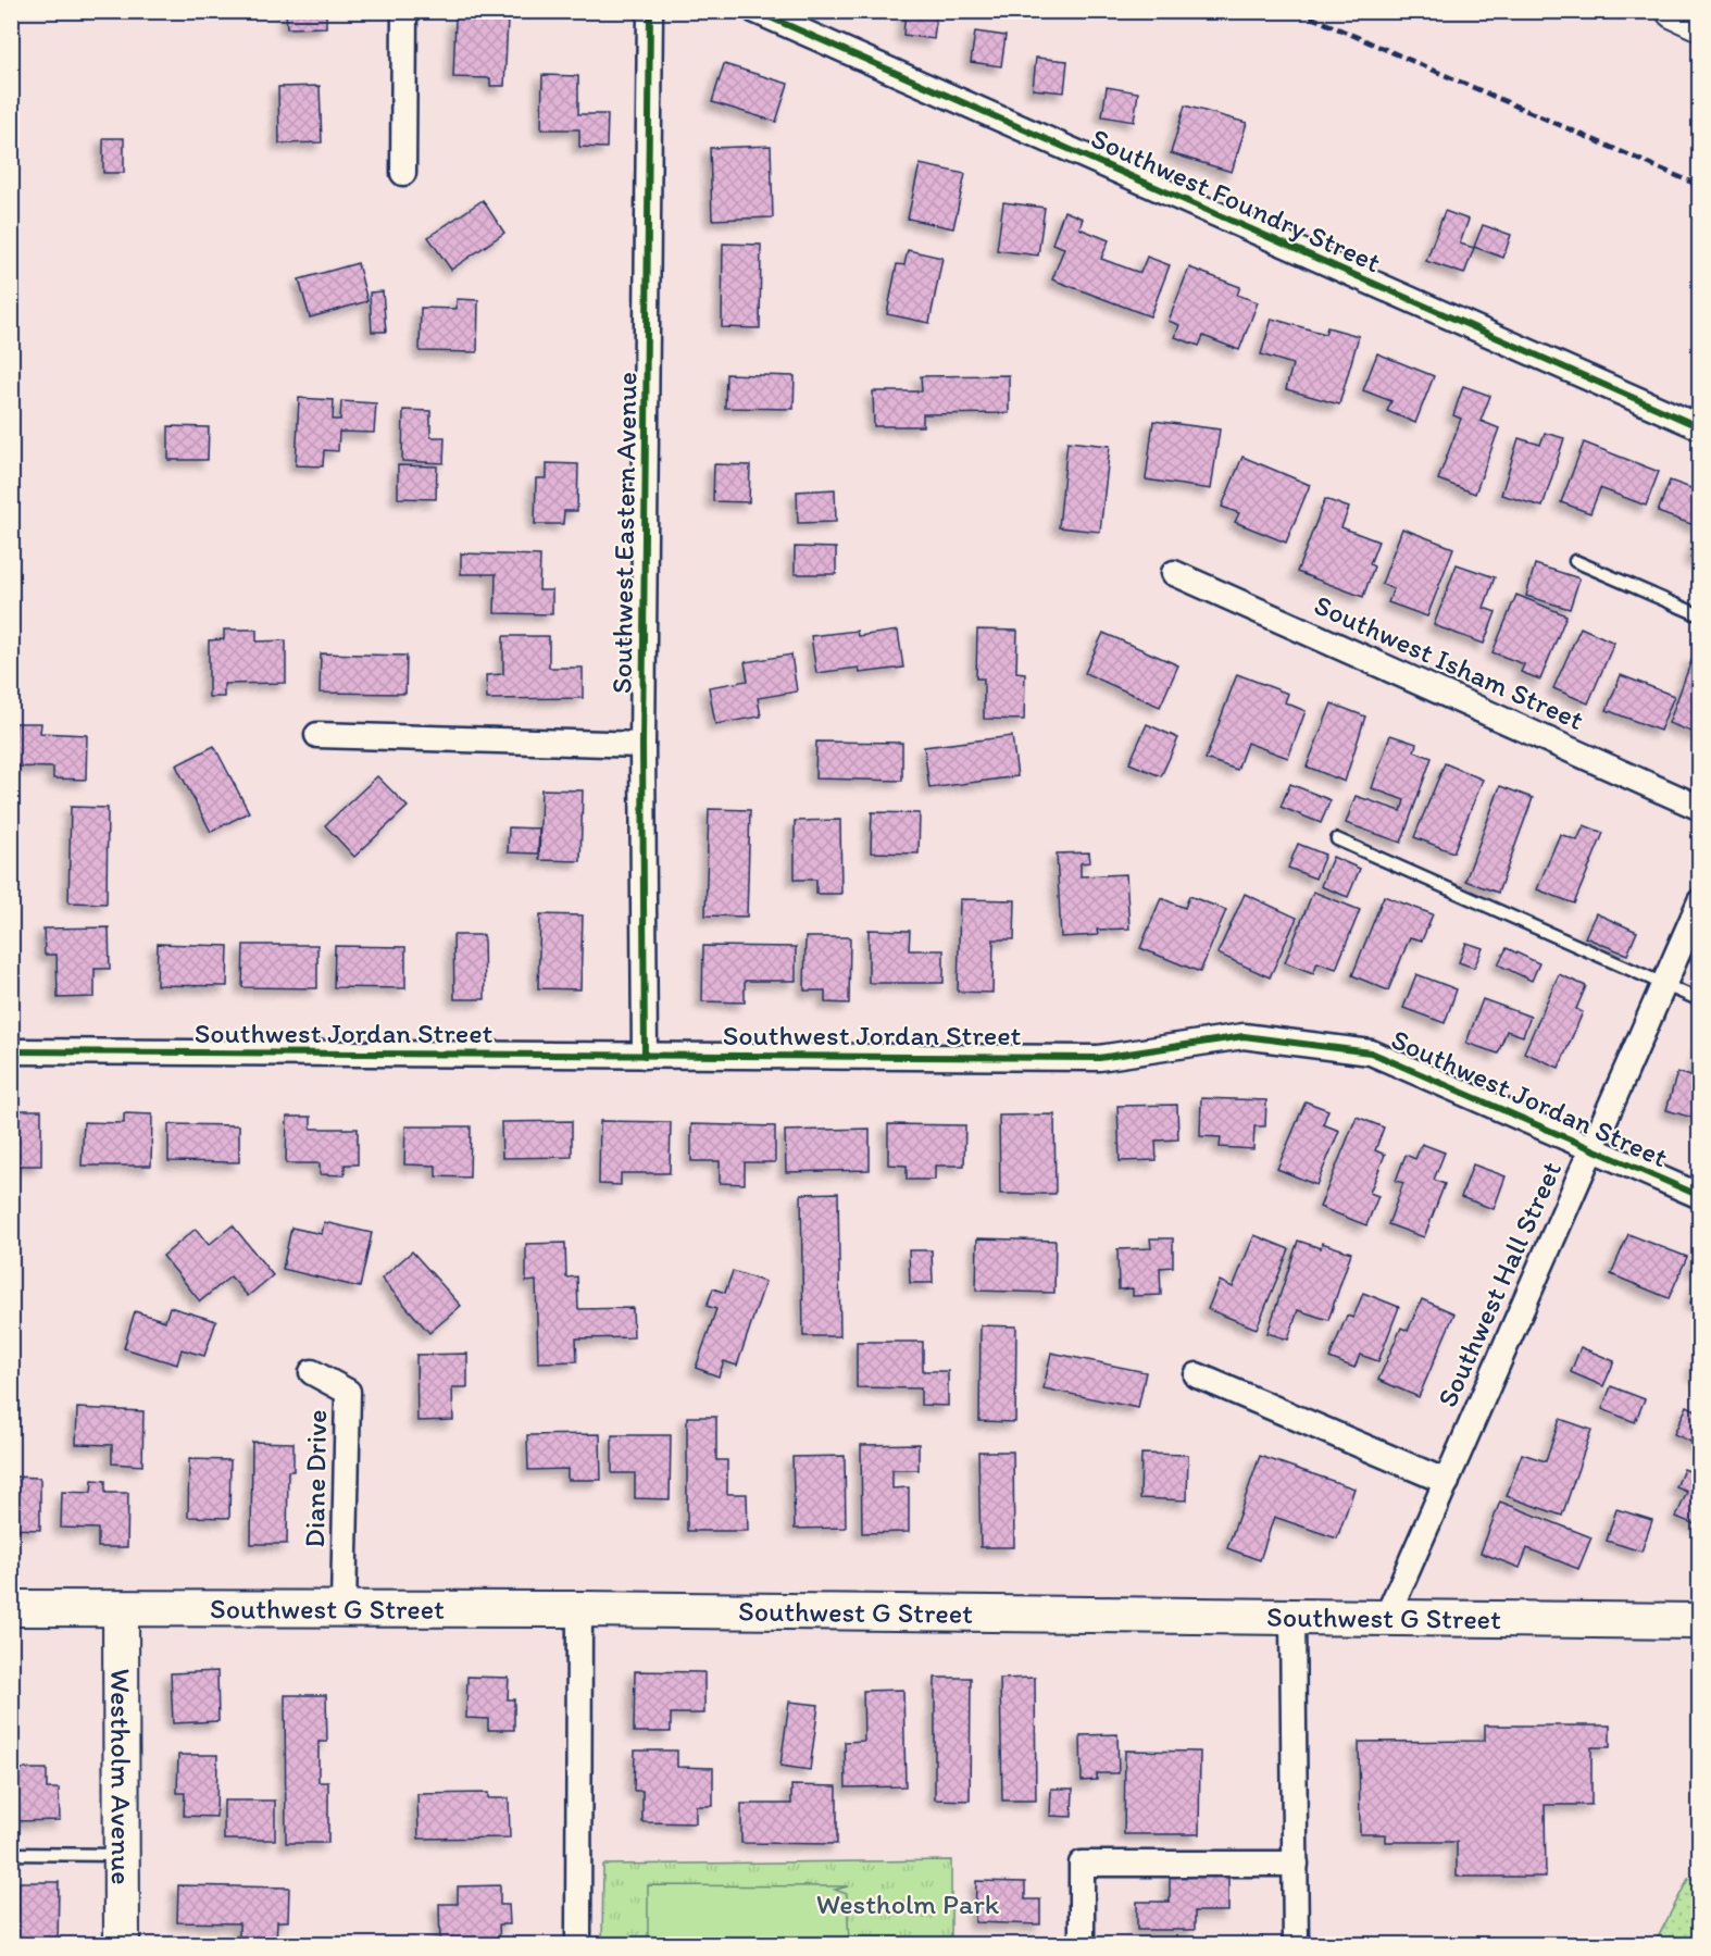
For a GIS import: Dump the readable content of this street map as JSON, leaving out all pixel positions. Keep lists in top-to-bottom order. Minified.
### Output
{"streets":{"main road":["Southwest G Street","Westholm Avenue"],"street":["Southwest Foundry Street","Southwest Eastern Avenue","Southwest Isham Street","Southwest Jordan Street","Southwest Hall Street","Diane Drive"]},"crossings":[["Southwest Eastern Avenue","Southwest Jordan Street"],["Southwest Jordan Street","Southwest Hall Street"],["Southwest Hall Street","Southwest G Street"],["Diane Drive","Southwest G Street"],["Southwest G Street","Westholm Avenue"]],"parks":["Westholm Park"]}
